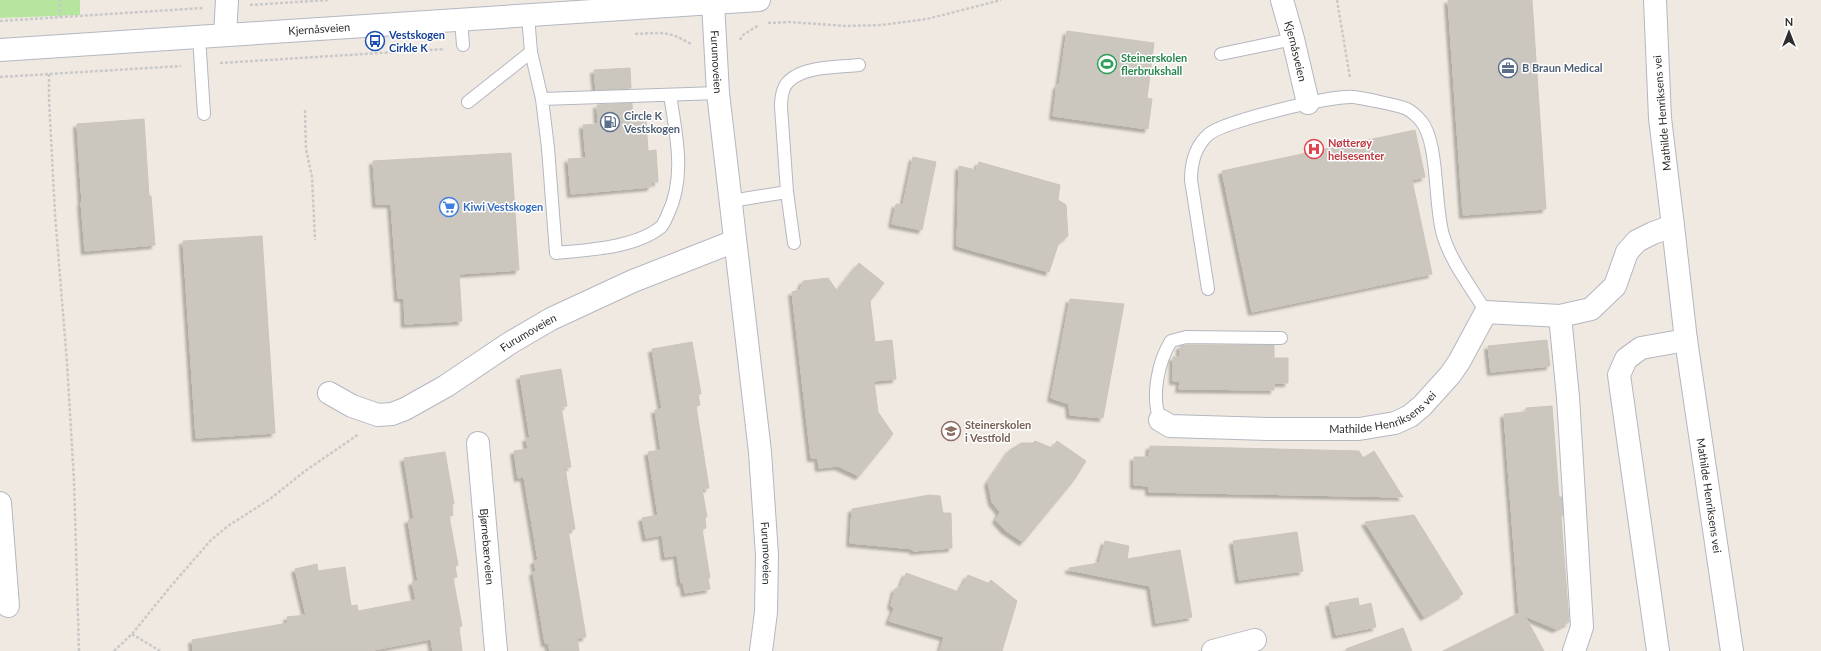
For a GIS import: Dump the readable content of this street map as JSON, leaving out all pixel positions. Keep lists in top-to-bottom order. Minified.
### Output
{"streets":{"street":["Kjernåsveien","Furumoveien","Mathilde Henriksens vei","Bjørnebærveien"]},"crossings":[["Kjernåsveien","Furumoveien"]],"places":{"bus stop":["Vestskogen Cirkle K"],"sports":["Steinerskolen flerbrukshall"],"office":["B Braun Medical"],"fuel station":["Circle K Vestskogen"],"hospital":["Nøtterøy helsesenter"],"supermarket":["Kiwi Vestskogen"],"school or university":["Steinerskolen i Vestfold"]},"north":"top"}
